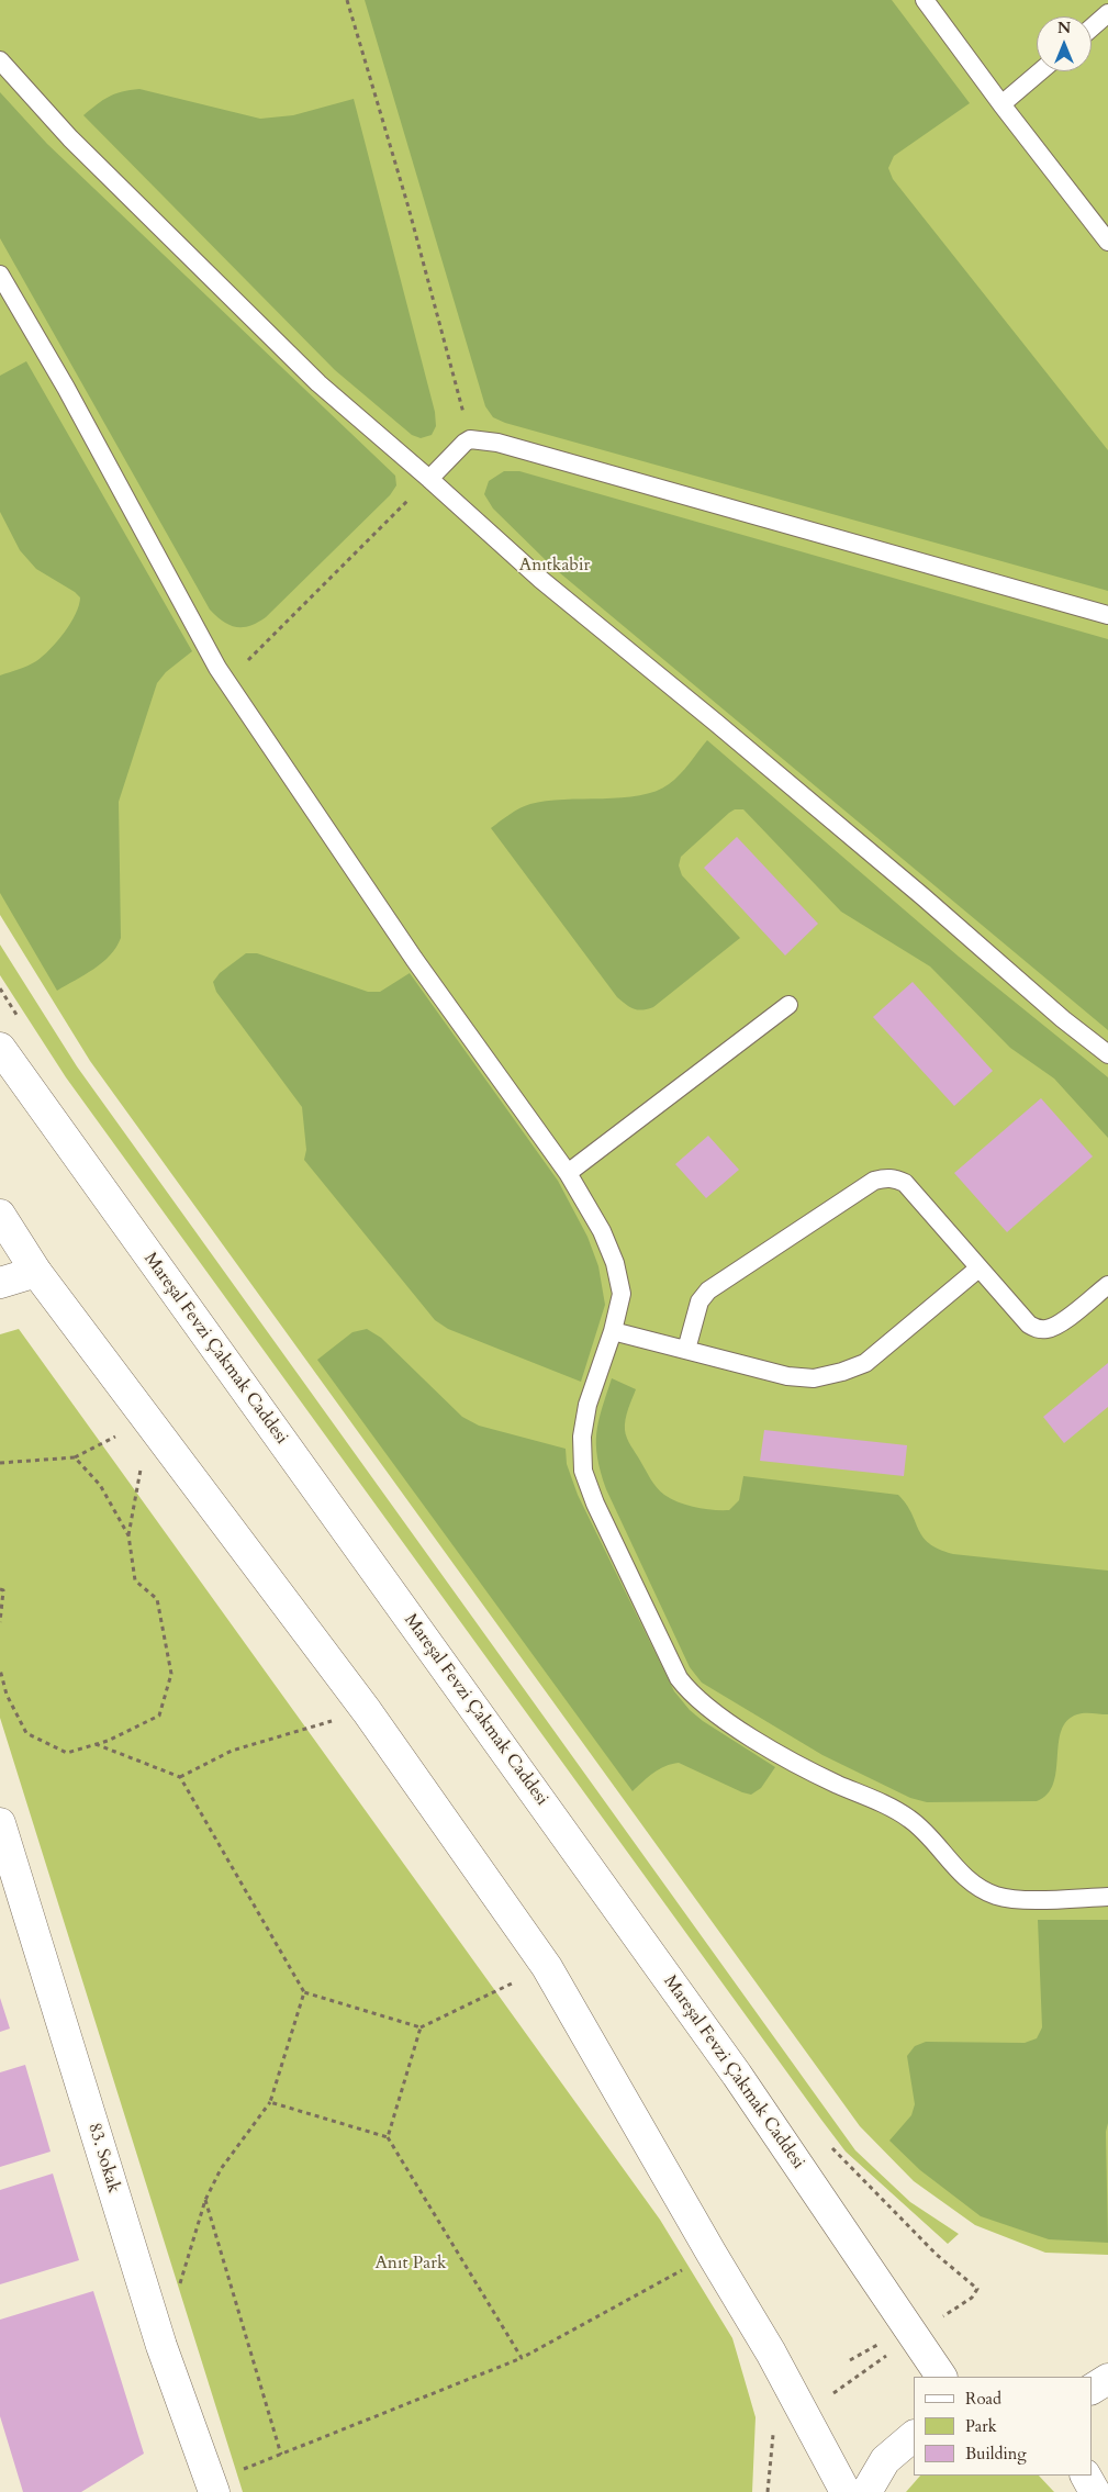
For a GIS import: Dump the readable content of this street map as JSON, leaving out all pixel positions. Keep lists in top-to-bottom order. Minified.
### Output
{"streets":{"main road":["Mareşal Fevzi Çakmak Caddesi","83. Sokak"]},"parks":["Anıtkabir","Anıt Park"],"legend":["Road","Park","Building"],"north":"top"}
